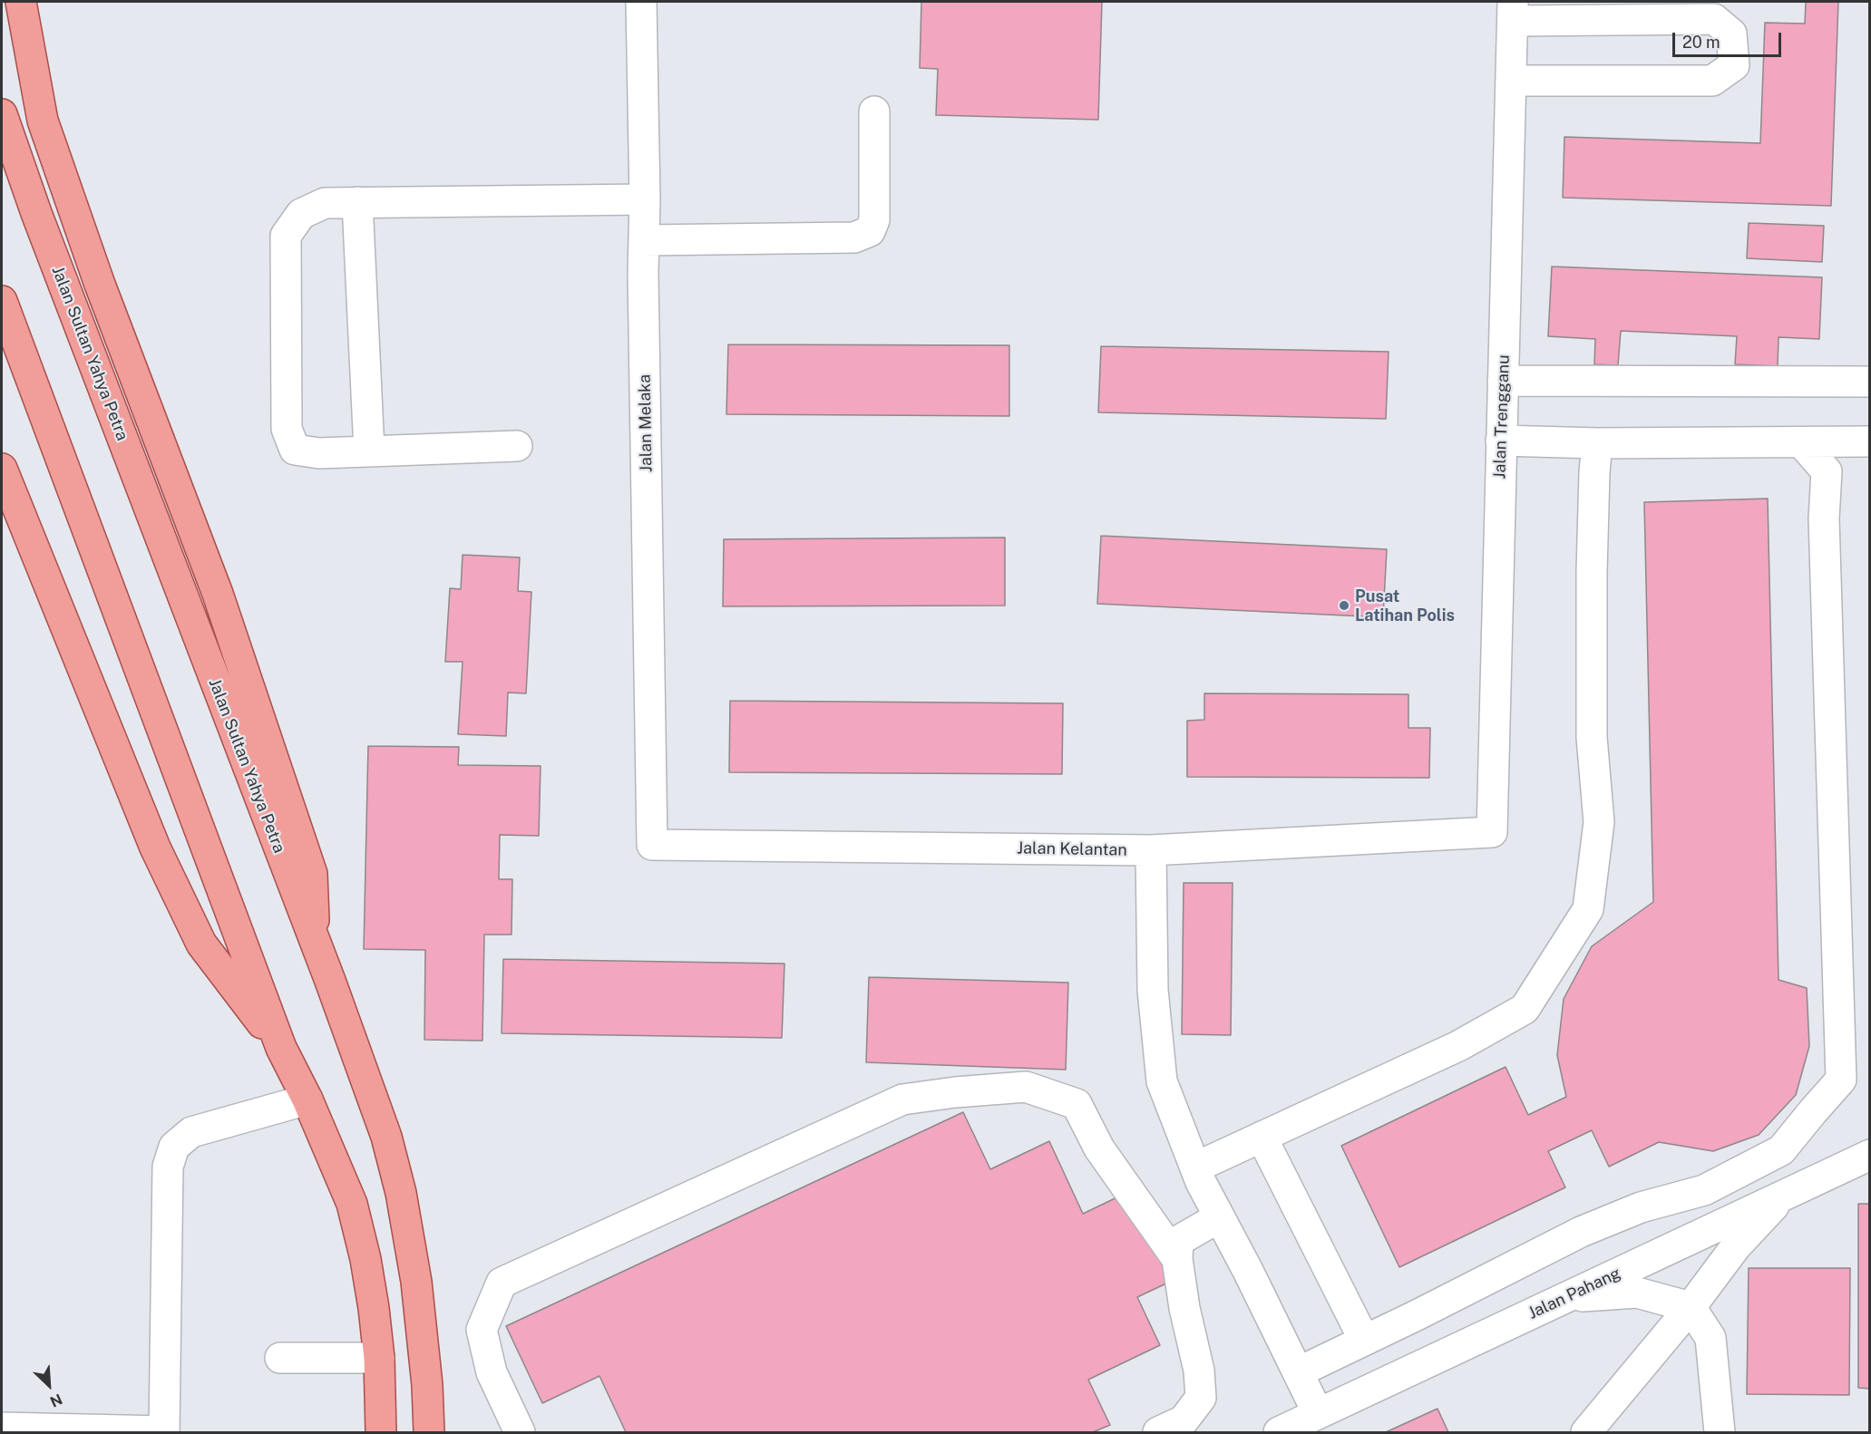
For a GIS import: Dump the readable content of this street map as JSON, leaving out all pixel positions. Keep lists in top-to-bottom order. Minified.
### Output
{"streets":{"main road":["Jalan Sultan Yahya Petra"],"lane":["Jalan Trengganu","Jalan Melaka","Jalan Kelantan","Jalan Pahang"]},"crossings":[["Jalan Trengganu","Jalan Kelantan"],["Jalan Melaka","Jalan Kelantan"]],"places":["Pusat Latihan Polis"],"scale_bar":"20 m","north":"bottom right"}
